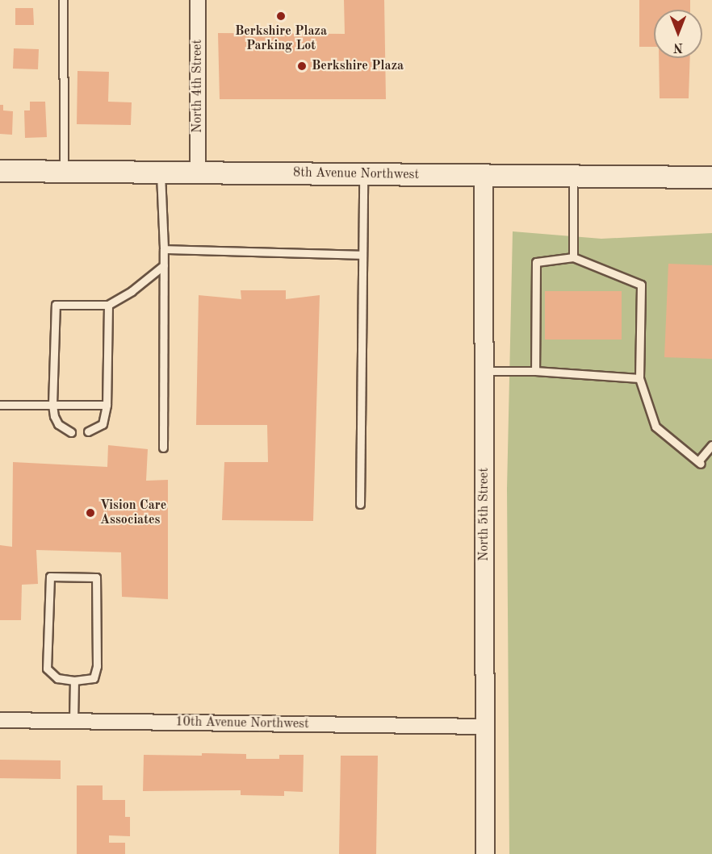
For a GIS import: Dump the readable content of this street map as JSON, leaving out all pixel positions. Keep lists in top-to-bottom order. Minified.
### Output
{"streets":{"main road":["8th Avenue Northwest"],"street":["North 4th Street","North 5th Street","10th Avenue Northwest"]},"crossings":[["North 4th Street","8th Avenue Northwest"],["8th Avenue Northwest","North 5th Street"],["North 5th Street","10th Avenue Northwest"]],"places":["Berkshire Plaza Parking Lot","Berkshire Plaza","Vision Care Associates"],"north":"bottom"}
